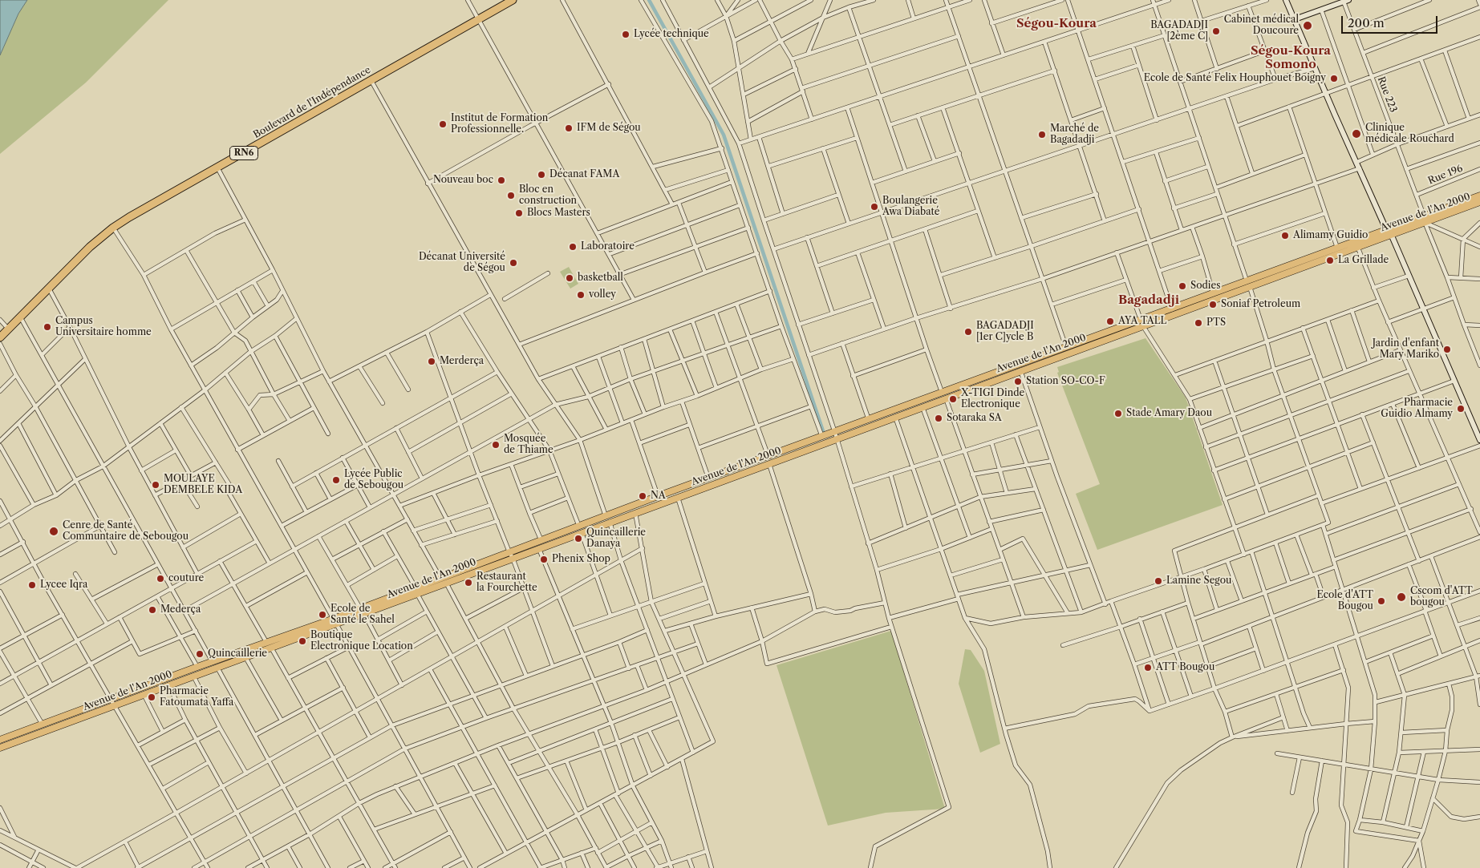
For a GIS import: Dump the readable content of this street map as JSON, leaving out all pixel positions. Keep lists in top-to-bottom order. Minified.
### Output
{"streets":{"highway":["Boulevard de l'Indépendance","RN6"],"main road":["Avenue de l'An 2000"],"street":["Rue 223","Rue 196"]},"crossings":[["Rue 223","Rue 196"],["Rue 223","Avenue de l'An 2000"]],"districts":["Ségou-Koura","Ségou-Koura Somono","Bagadadji"],"places":["Cabinet médical Doucoure","BAGADADJI [2ème C]","Lycée technique","Ecole de Santé Felix Houphouet Boigny","Institut de Formation Professionnelle.","IFM de Ségou","Clinique médicale Rouchard","Marché de Bagadadji","Décanat FAMA","Nouveau boc","Bloc en construction","Boulangerie Awa Diabaté","Blocs Masters","Alimamy Guidio","Laboratoire","La Grillade","Décanat Université de Ségou","basketball","Sodies","volley","Soniaf Petroleum","AYA TALL","PTS","Campus Universitaire homme","BAGADADJI [1er C]ycle B","Jardin d'enfant Mary Mariko","Merderça","Station SO-CO-F","X-TIGI Dinde Electronique","Pharmacie Guidio Almamy","Stade Amary Daou","Sotaraka SA","Mosquée de Thiame","Lycée Public de Sebougou","MOULAYE DEMBELE KIDA","NA","Cenre de Santé Communtaire de Sebougou","Quincaillerie Danaya","Phenix Shop","couture","Lamine Segou","Restaurant la Fourchette","Lycee Iqra","Cscom d'ATT bougou","Ecole d'ATT Bougou","Mederça","Ecole de Santé le Sahel","Boutique Electronique Location","Quincaillerie","ATT Bougou","Pharmacie Fatoumata Yaffa"],"scale_bar":"200 m"}
